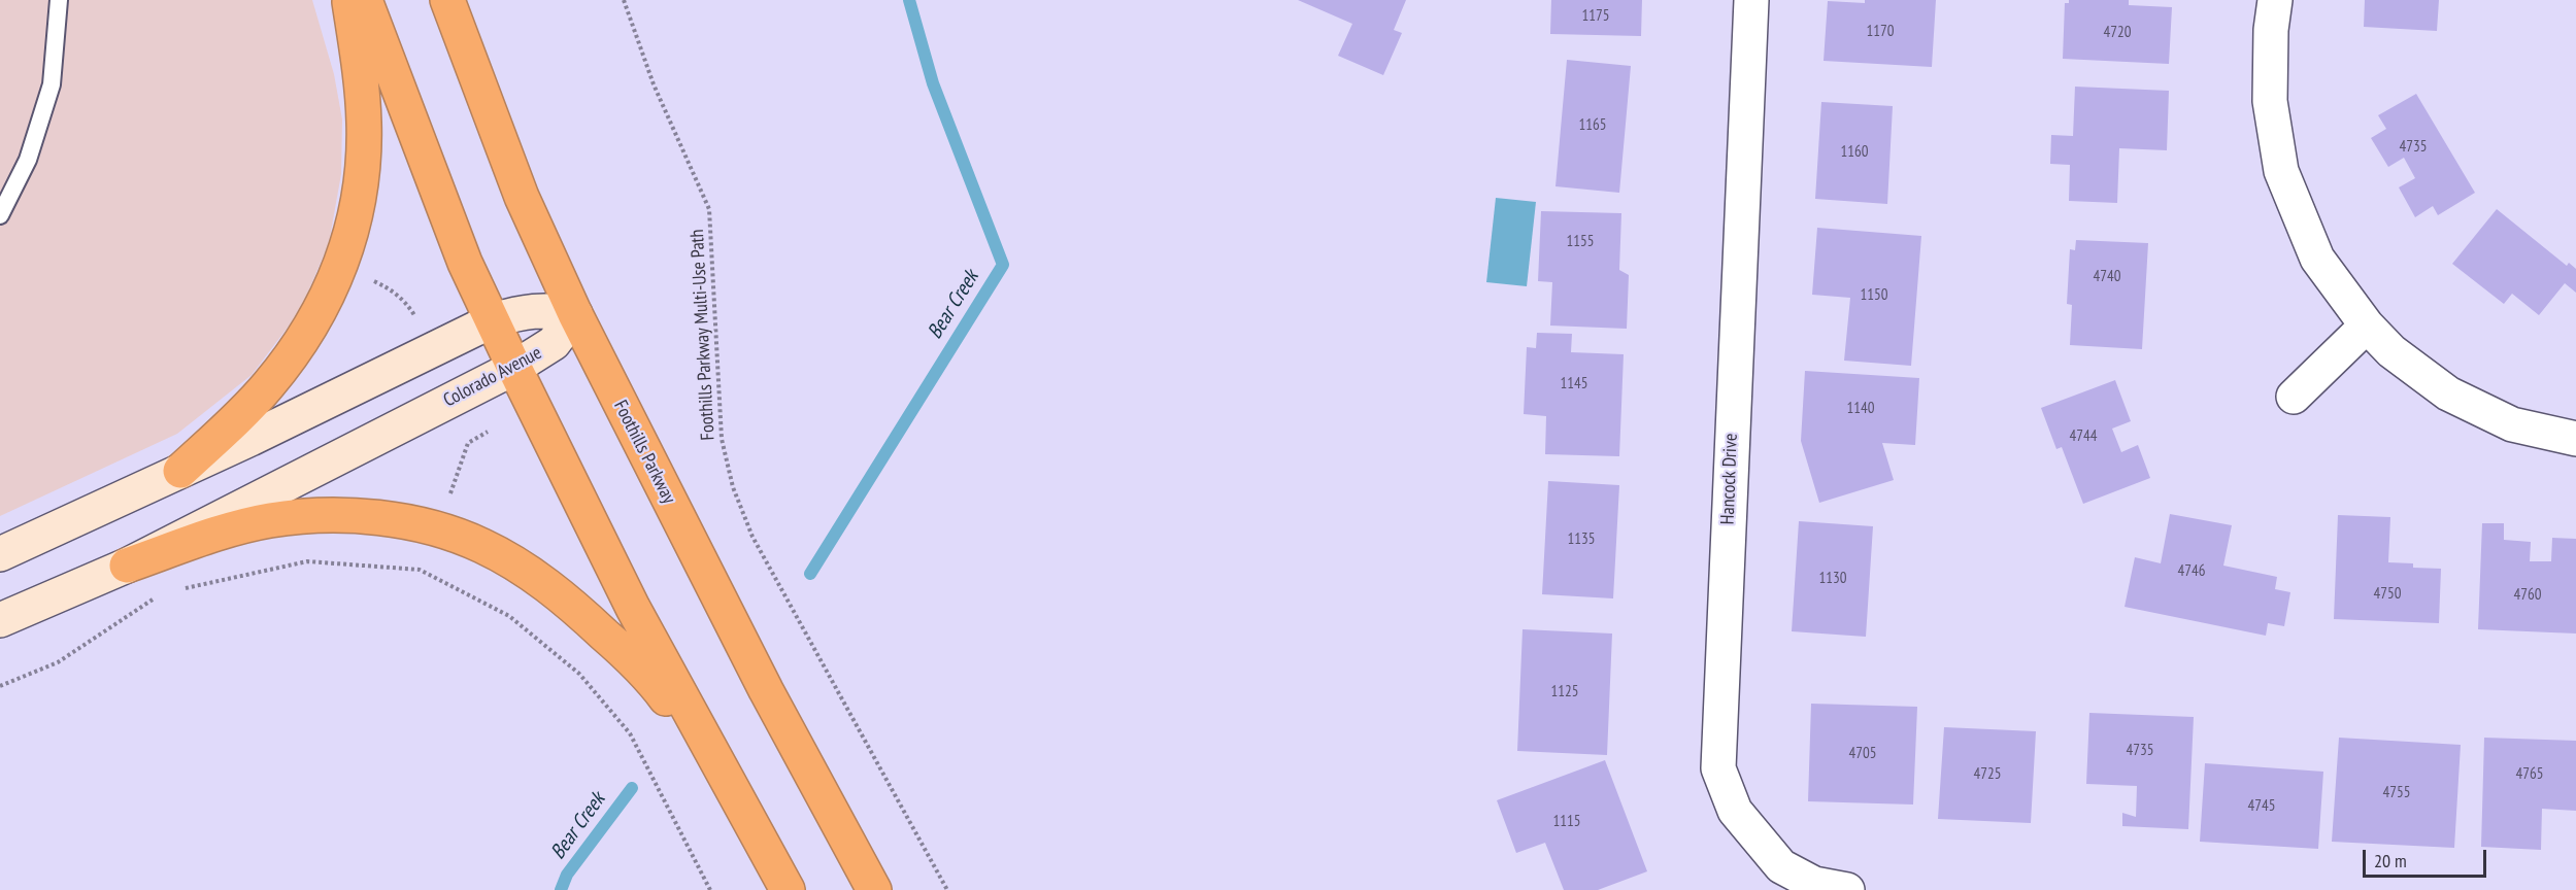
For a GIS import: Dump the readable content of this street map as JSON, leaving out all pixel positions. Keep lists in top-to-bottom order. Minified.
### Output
{"streets":{"highway":["Foothills Parkway"],"main road":["Colorado Avenue"],"street":["Hancock Drive"],"path":["Foothills Parkway Multi-Use Path"]},"crossings":[["Colorado Avenue","Foothills Parkway"]],"water":["Bear Creek"],"house_numbers":["1175","1170","4720","1165","4735","1160","1155","4740","1150","1145","1140","4744","1135","4746","1130","4750","4760","1125","4735","4705","4725","4765","4755","4745","1115"],"scale_bar":"20 m"}
